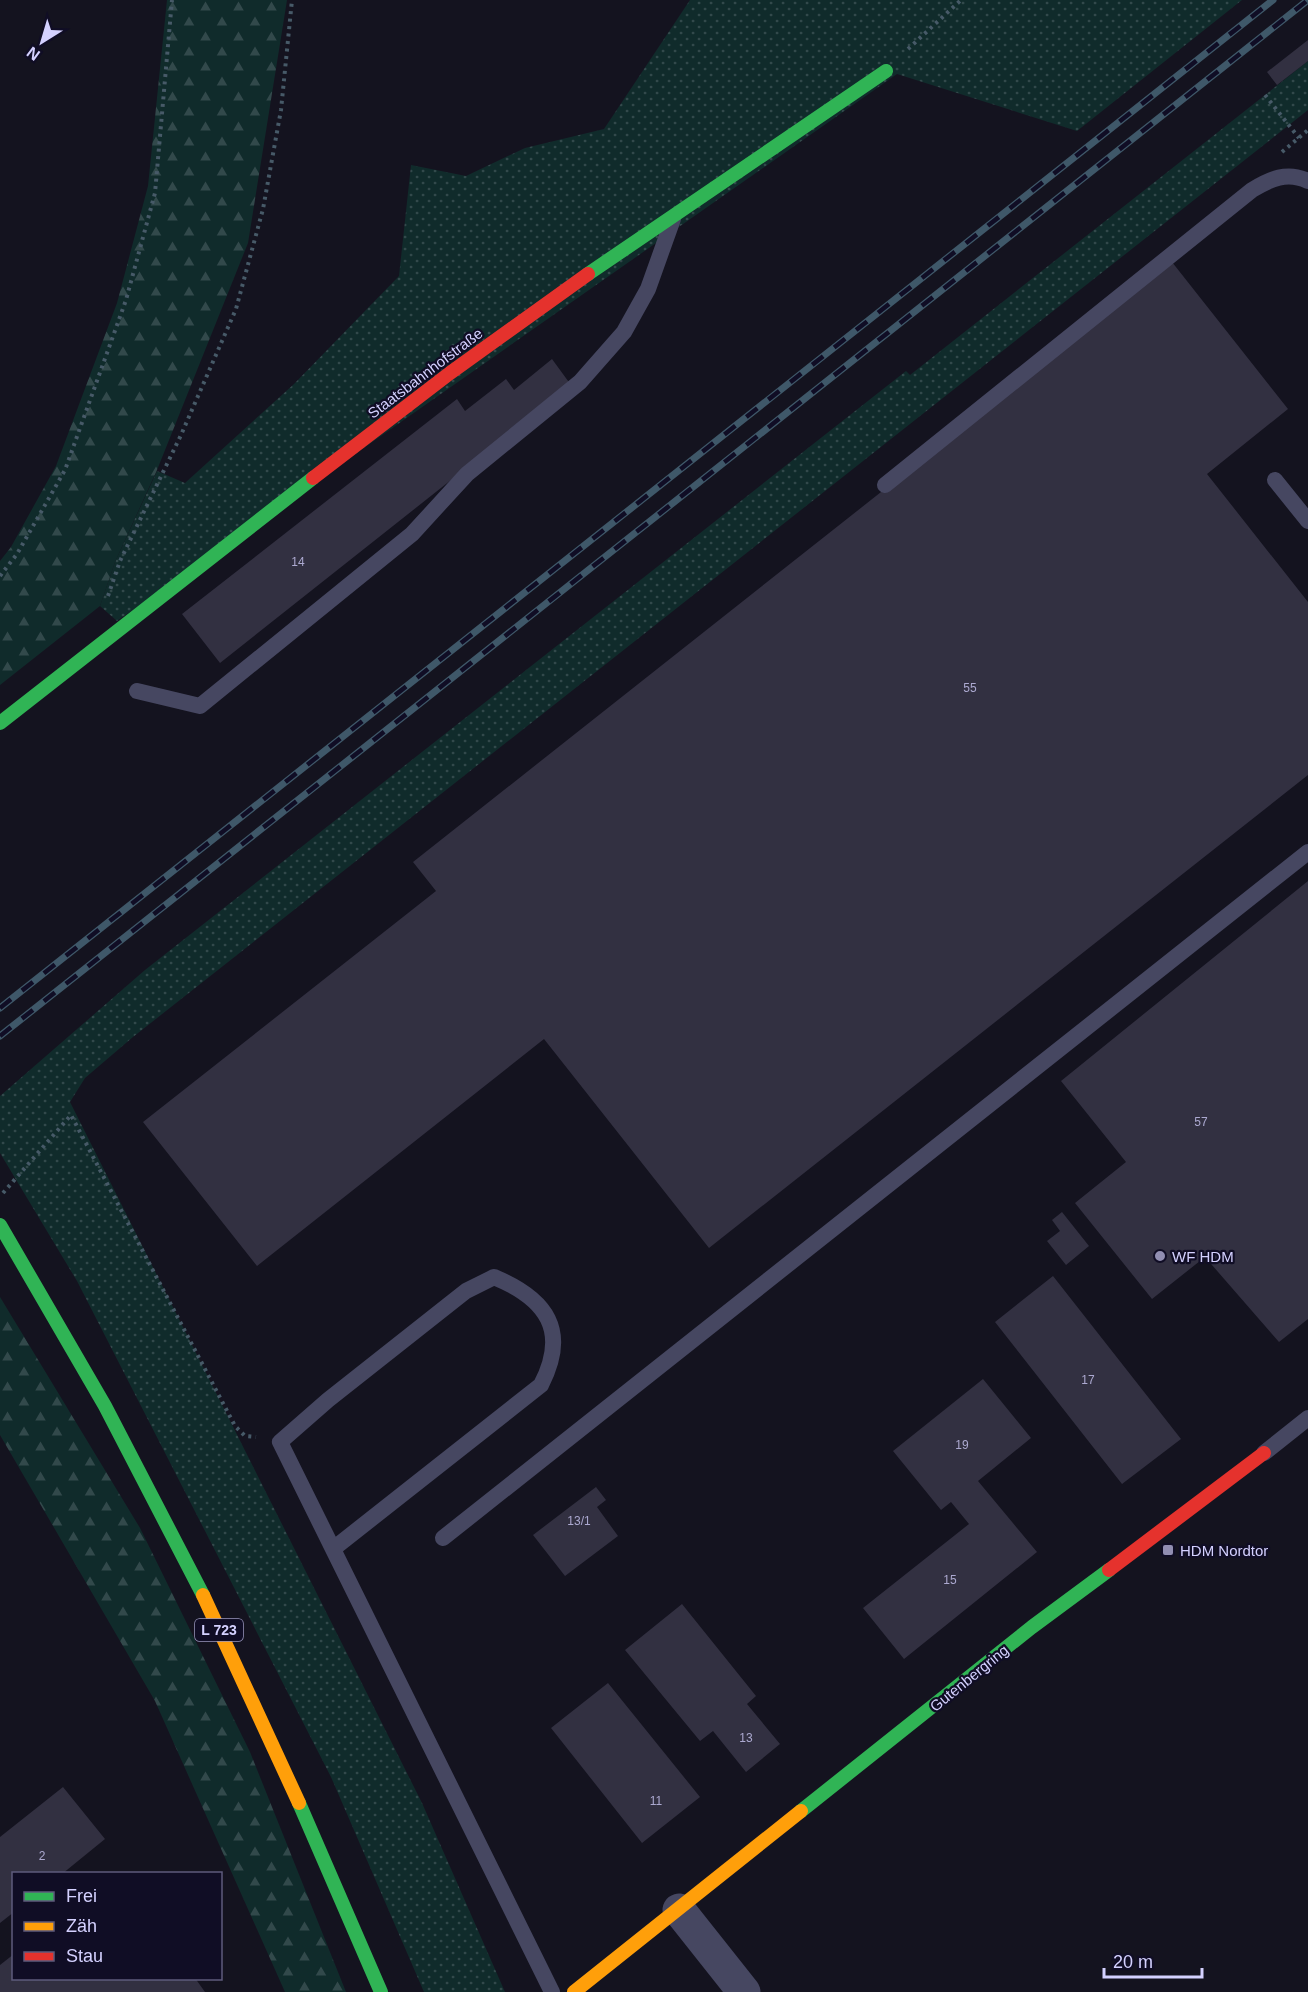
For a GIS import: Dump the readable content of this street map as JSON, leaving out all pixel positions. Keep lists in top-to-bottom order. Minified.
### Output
{"streets":{"street":["Staatsbahnhofstraße","L 723","Gutenbergring"]},"places":{"other":["WF HDM"],"transit":["HDM Nordtor"]},"house_numbers":["14","55","57","17","19","13/1","15","13","11","2"],"legend":["Frei","Zäh","Stau"],"scale_bar":"20 m","north":"bottom left"}
